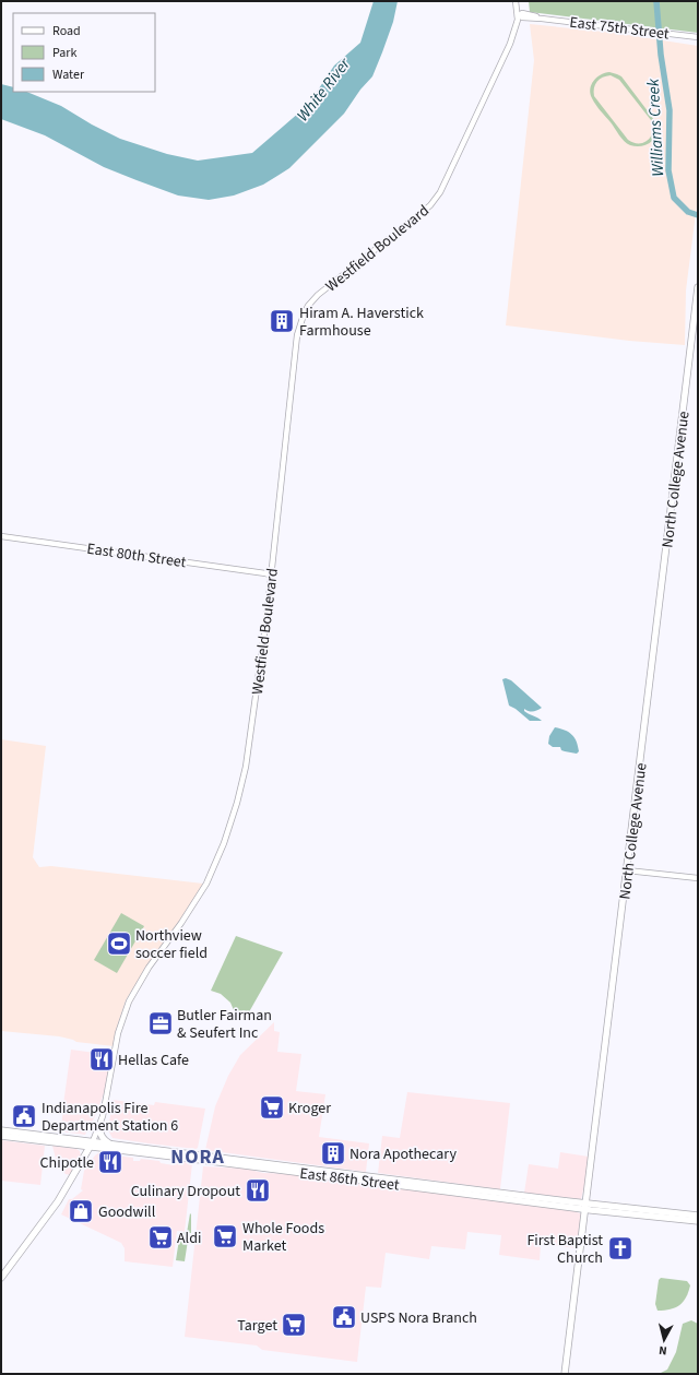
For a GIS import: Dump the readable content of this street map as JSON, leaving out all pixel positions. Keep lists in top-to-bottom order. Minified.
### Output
{"streets":{"main road":["Westfield Boulevard","North College Avenue","East 86th Street"],"street":["East 75th Street","East 80th Street"]},"crossings":[["East 75th Street","Westfield Boulevard"],["Westfield Boulevard","East 80th Street"],["Westfield Boulevard","East 86th Street"],["North College Avenue","East 86th Street"]],"districts":["NORA"],"water":["White River","Williams Creek"],"places":{"building":["Hiram A. Haverstick Farmhouse","Nora Apothecary"],"sports":["Northview soccer field"],"office":["Butler Fairman & Seufert Inc"],"restaurant":["Hellas Cafe","Chipotle","Culinary Dropout"],"supermarket":["Kroger","Whole Foods Market","Aldi","Target"],"public building":["Indianapolis Fire Department Station 6","USPS Nora Branch"],"shop":["Goodwill"],"church":["First Baptist Church"]},"legend":["Road","Park","Water"],"north":"bottom"}
